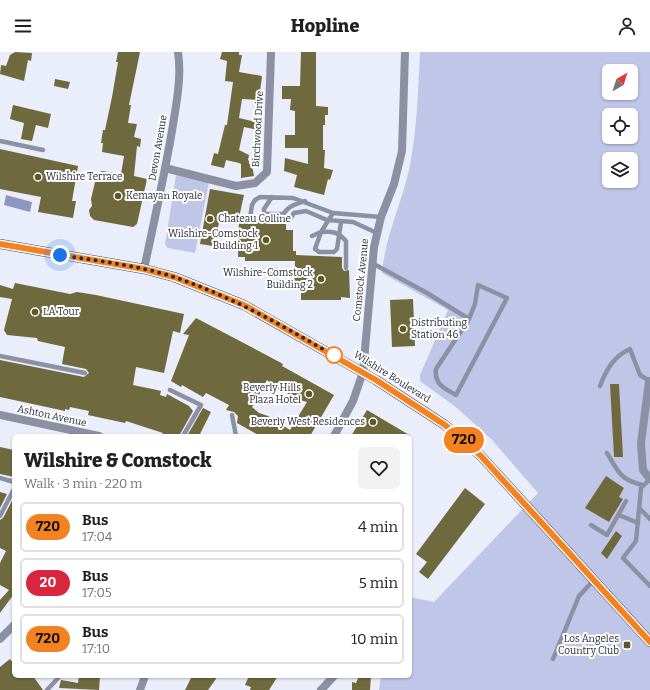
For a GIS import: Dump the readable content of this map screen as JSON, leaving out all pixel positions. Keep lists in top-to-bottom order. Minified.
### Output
{"streets":{"main road":["Wilshire Boulevard"],"street":["Birchwood Drive","Devon Avenue","Comstock Avenue","Ashton Avenue"]},"crossings":[["Birchwood Drive","Devon Avenue"],["Devon Avenue","Wilshire Boulevard"],["Comstock Avenue","Wilshire Boulevard"]],"places":{"other":["Wilshire Terrace","Kemayan Royale","Chateau Colline","Wilshire-Comstock Building 1","Wilshire-Comstock Building 2","LA Tour","Distributing Station 46","Beverly Hills Plaza Hotel","Beverly West Residences"],"transit":["Los Angeles Country Club"]},"lines":["bus line 720"],"north":"top right","page":{"header":"Hopline","on_map":"720","heading":["Wilshire & Comstock","Walk · 3 min · 220 m"],"list":[{"mark":"720","name":"Bus","note":"17:04","value":"4 min"},{"mark":"20","name":"Bus","note":"17:05","value":"5 min"},{"mark":"720","name":"Bus","note":"17:10","value":"10 min"}]}}
